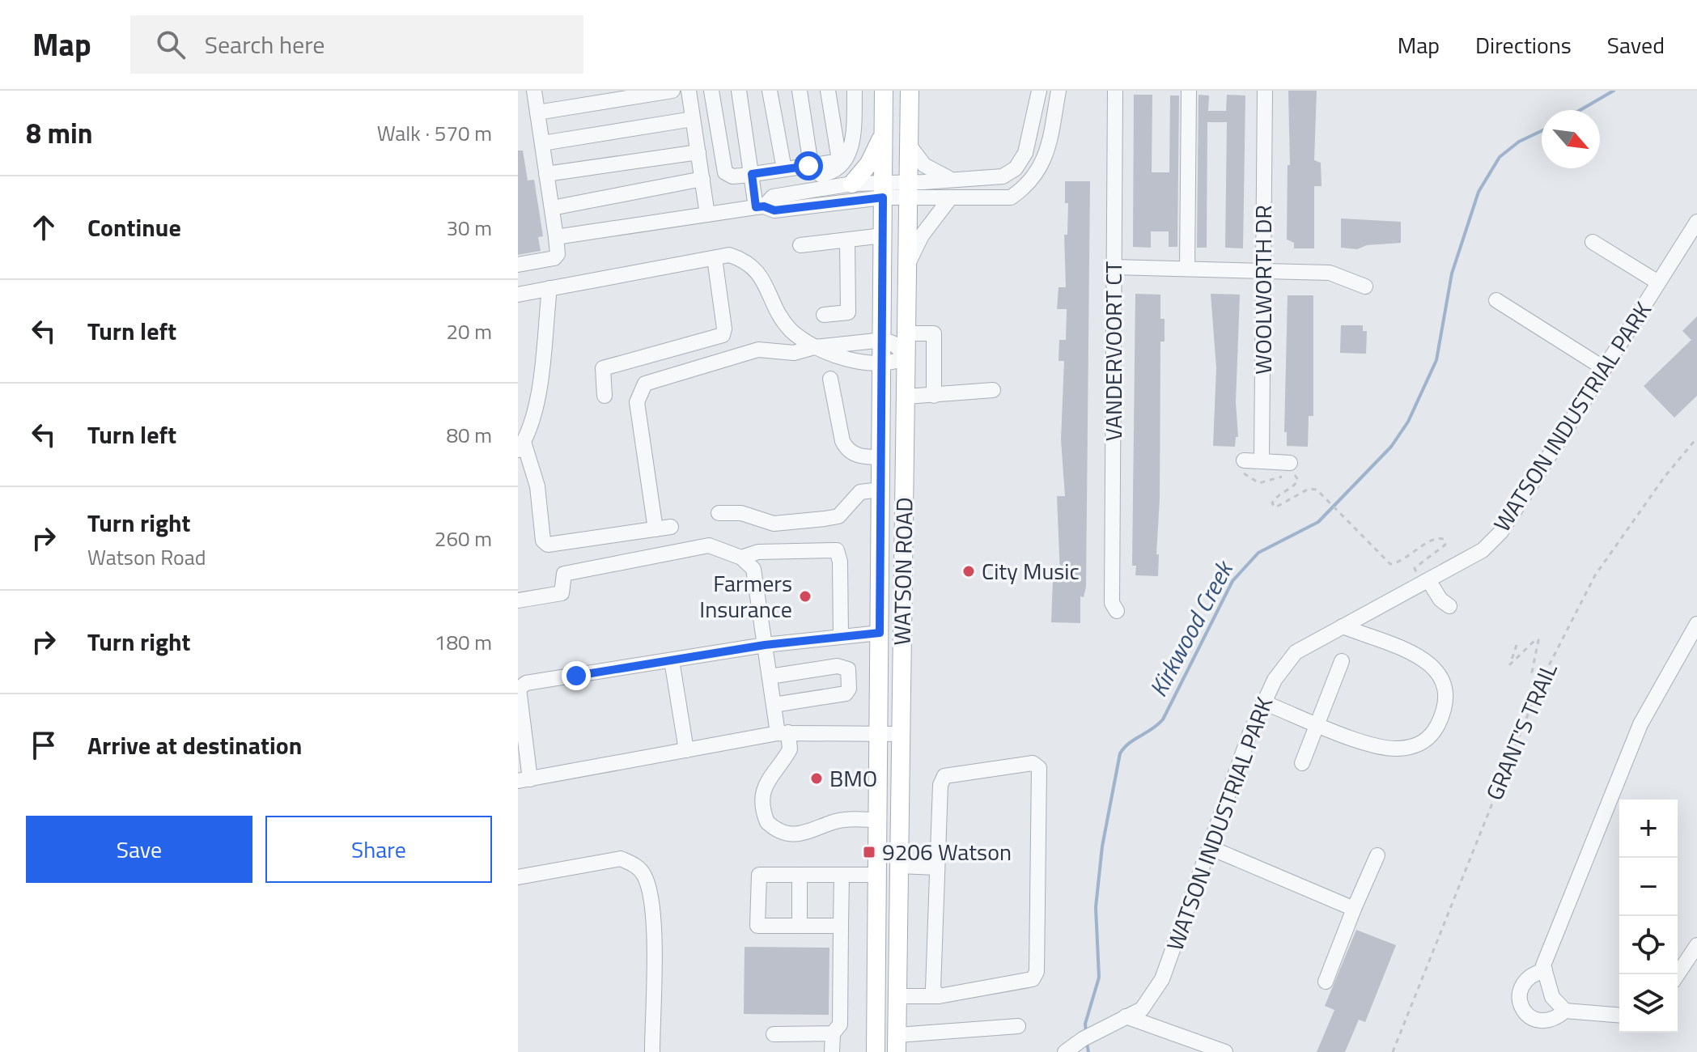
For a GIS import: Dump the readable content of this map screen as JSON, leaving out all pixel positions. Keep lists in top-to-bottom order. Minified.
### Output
{"streets":{"main road":["WATSON ROAD"],"street":["WOOLWORTH DR","VANDERVOORT CT","WATSON INDUSTRIAL PARK"],"path":["GRANT'S TRAIL"]},"water":["Kirkwood Creek"],"places":{"other":["City Music","Farmers Insurance","BMO"],"transit":["9206 Watson"]},"north":"bottom right","page":{"header":"Map","search":"Search here","nav":["Map","Directions","Saved"],"heading":["8 min","Walk · 570 m"],"list":[["Continue","30 m"],["Turn left","20 m"],["Turn left","80 m"],["Turn right","Watson Road","260 m"],["Turn right","180 m"],"Arrive at destination"],"buttons":["Save","Share"],"map_buttons":["+","−"]}}
